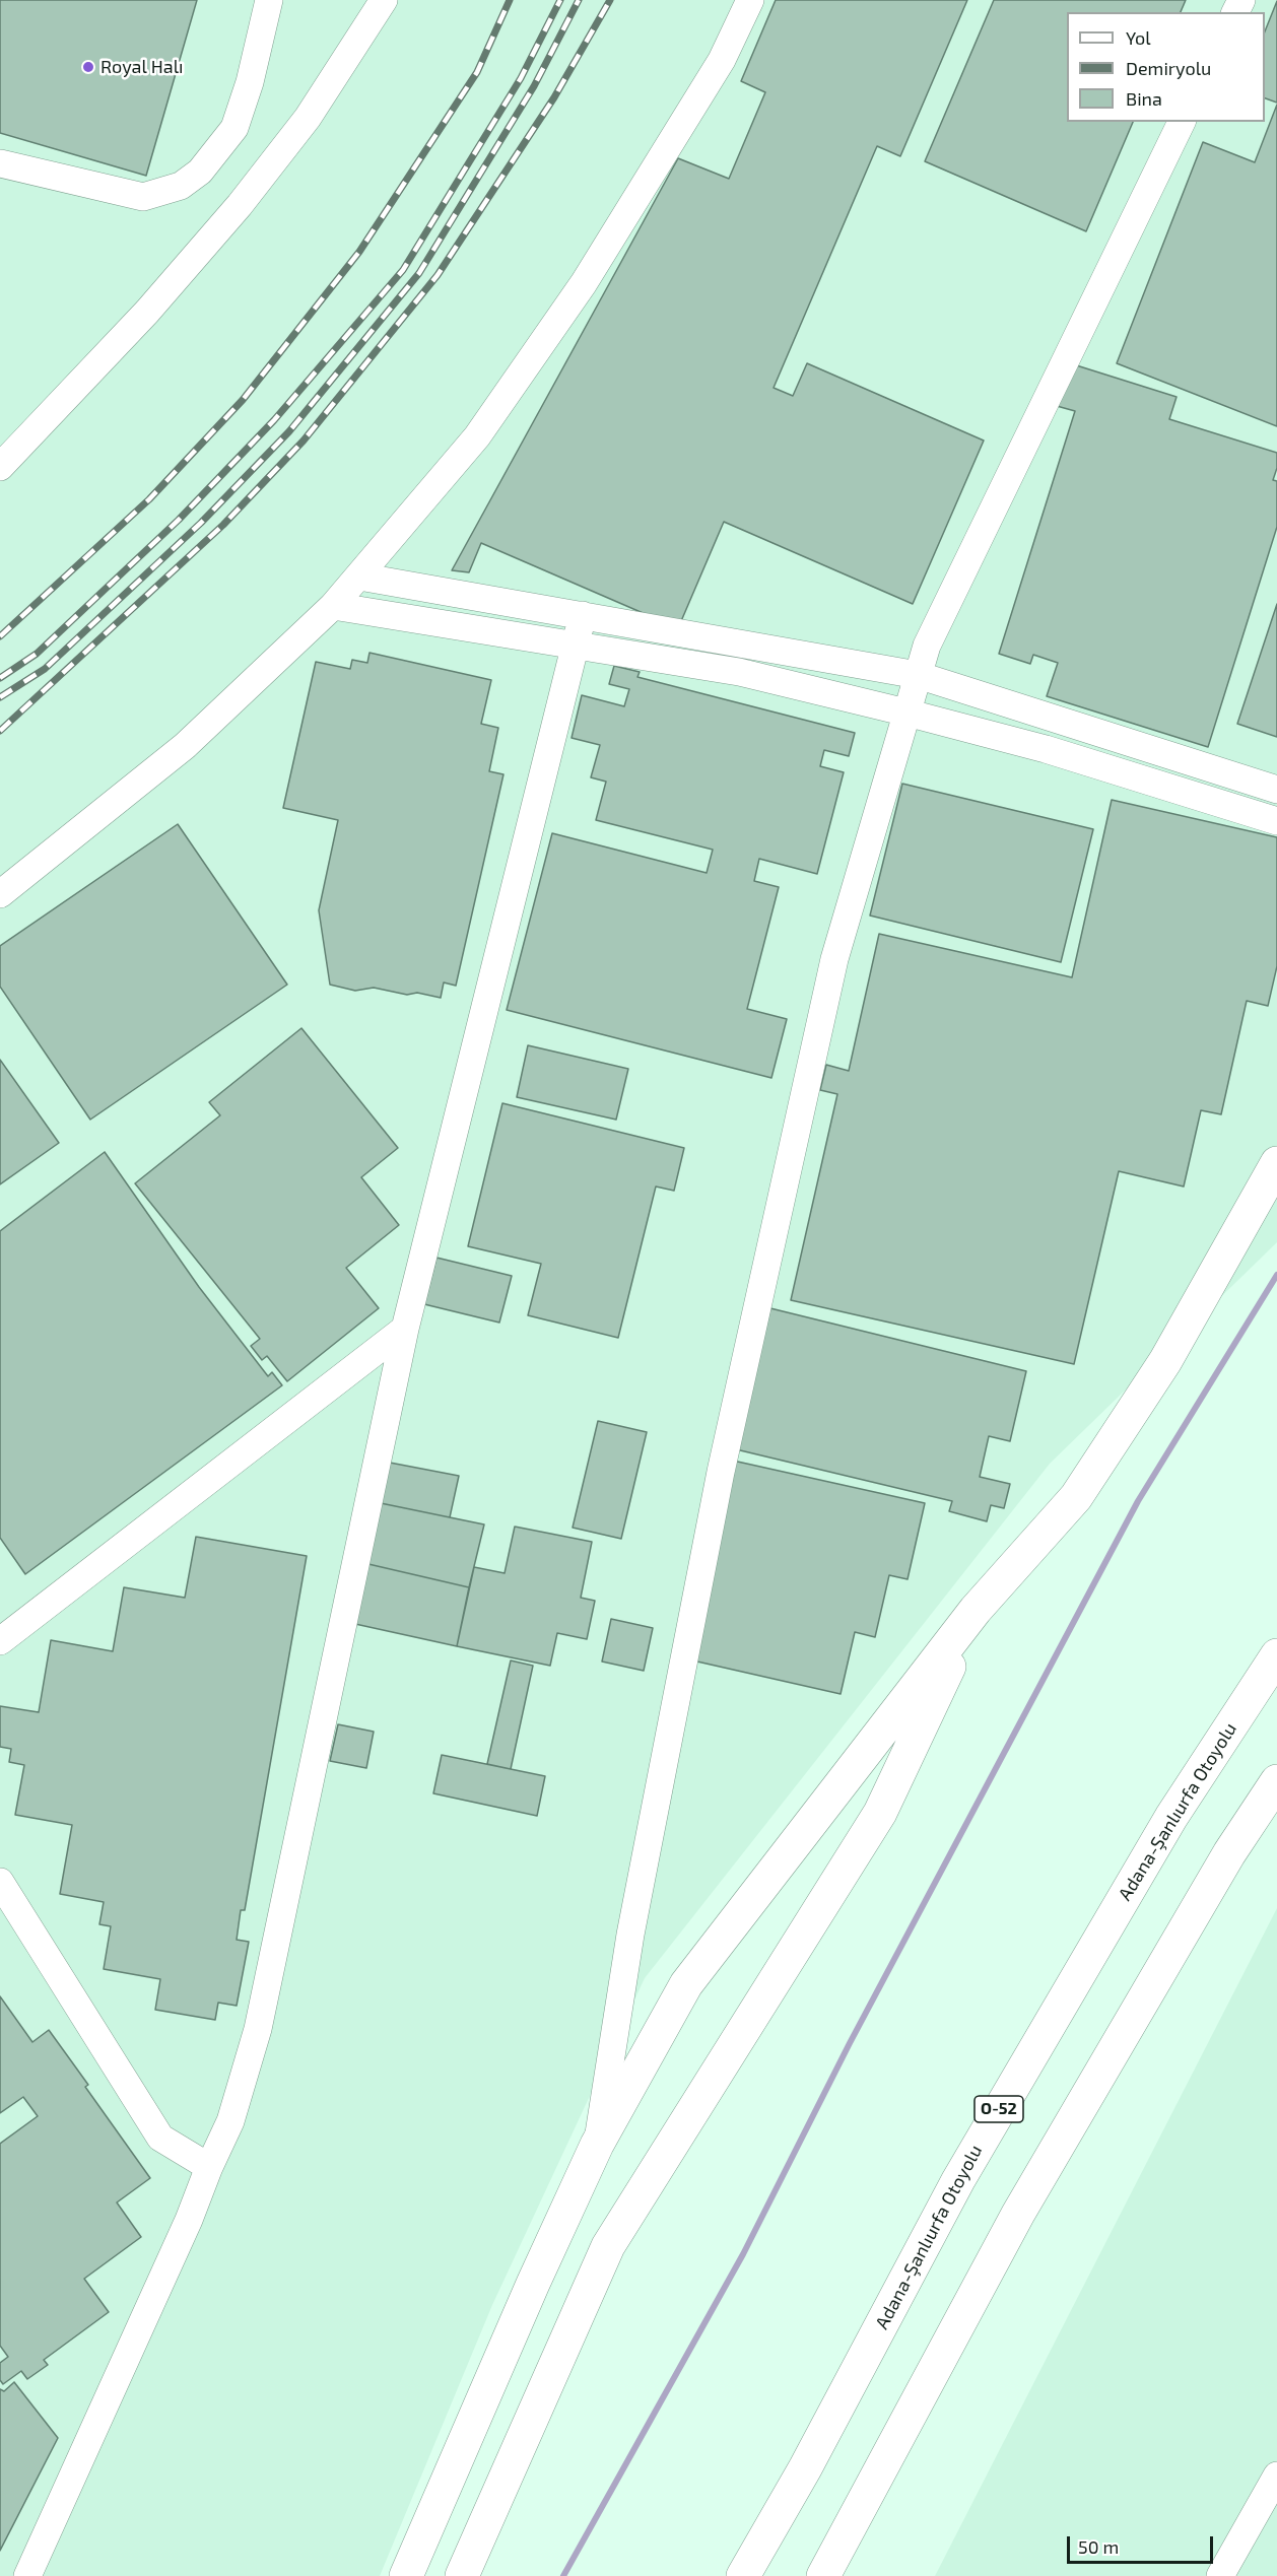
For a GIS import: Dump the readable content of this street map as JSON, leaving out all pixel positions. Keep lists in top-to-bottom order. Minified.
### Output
{"streets":{"main road":["Adana-Şanlıurfa Otoyolu","O-52"]},"places":["Royal Halı"],"legend":["Yol","Demiryolu","Bina"],"scale_bar":"50 m"}
